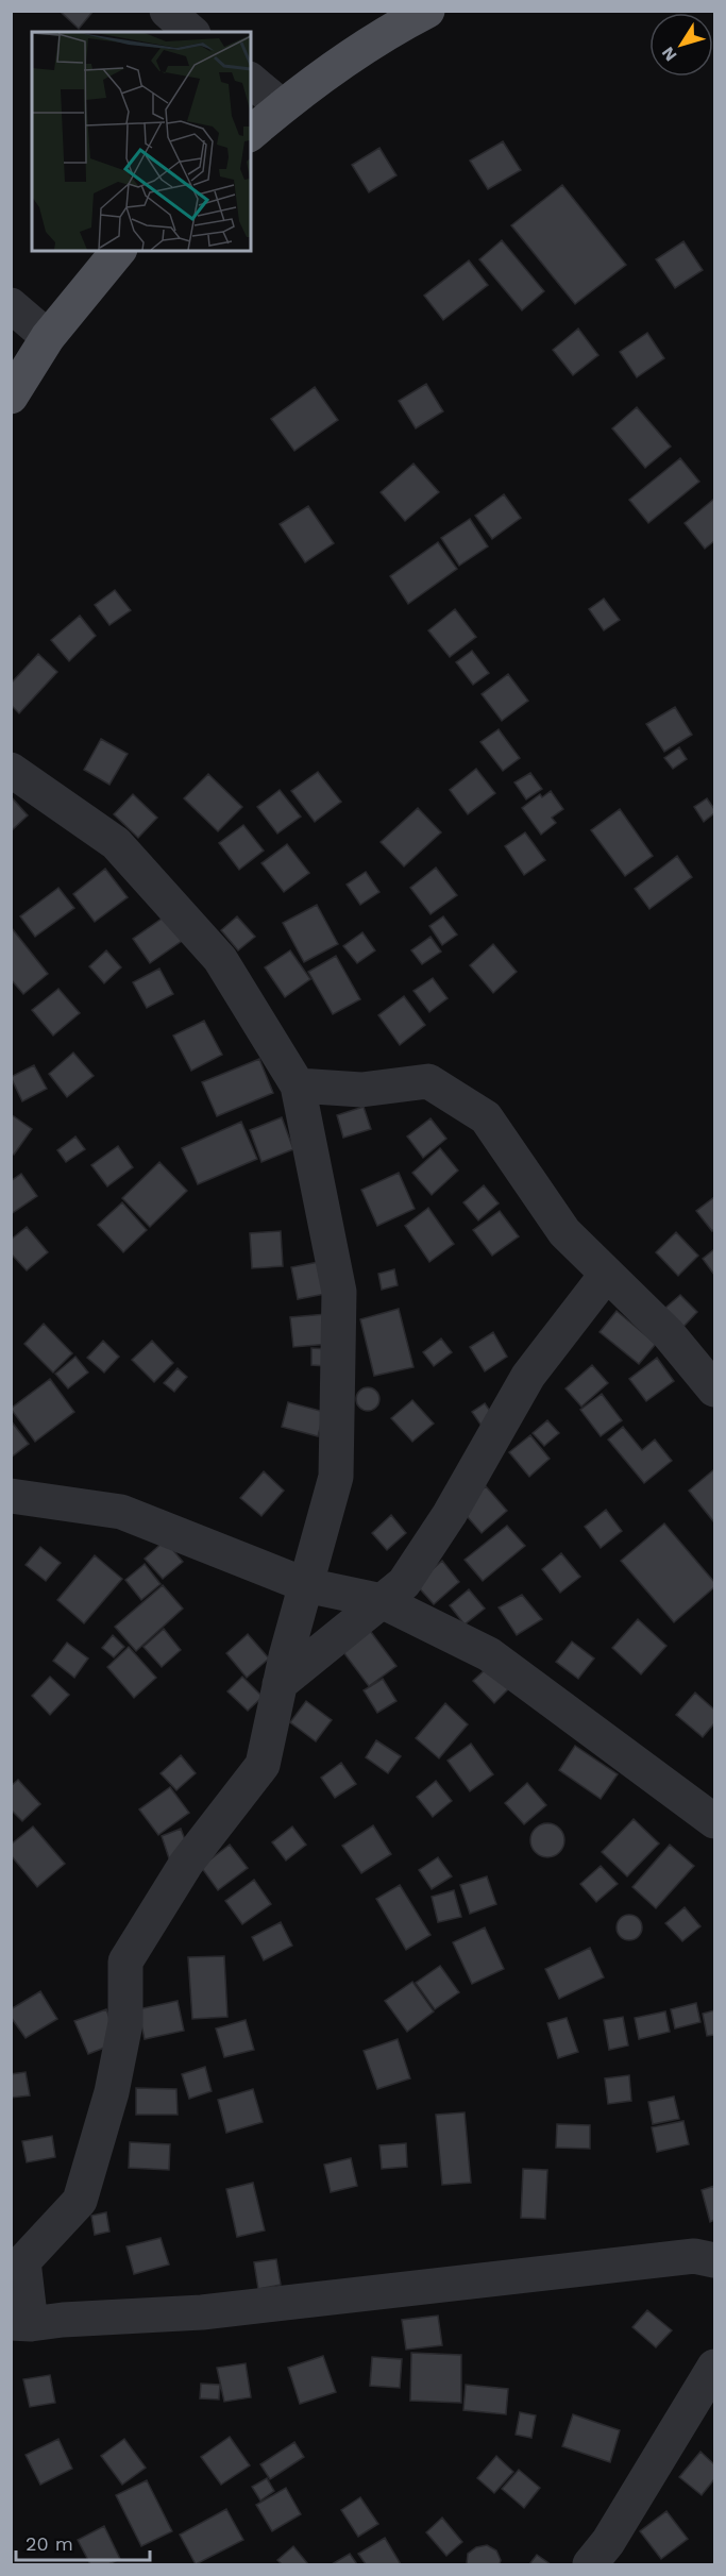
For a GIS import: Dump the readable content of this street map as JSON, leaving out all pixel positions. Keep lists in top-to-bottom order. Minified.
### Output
{"scale_bar":"20 m","north":"bottom left"}
